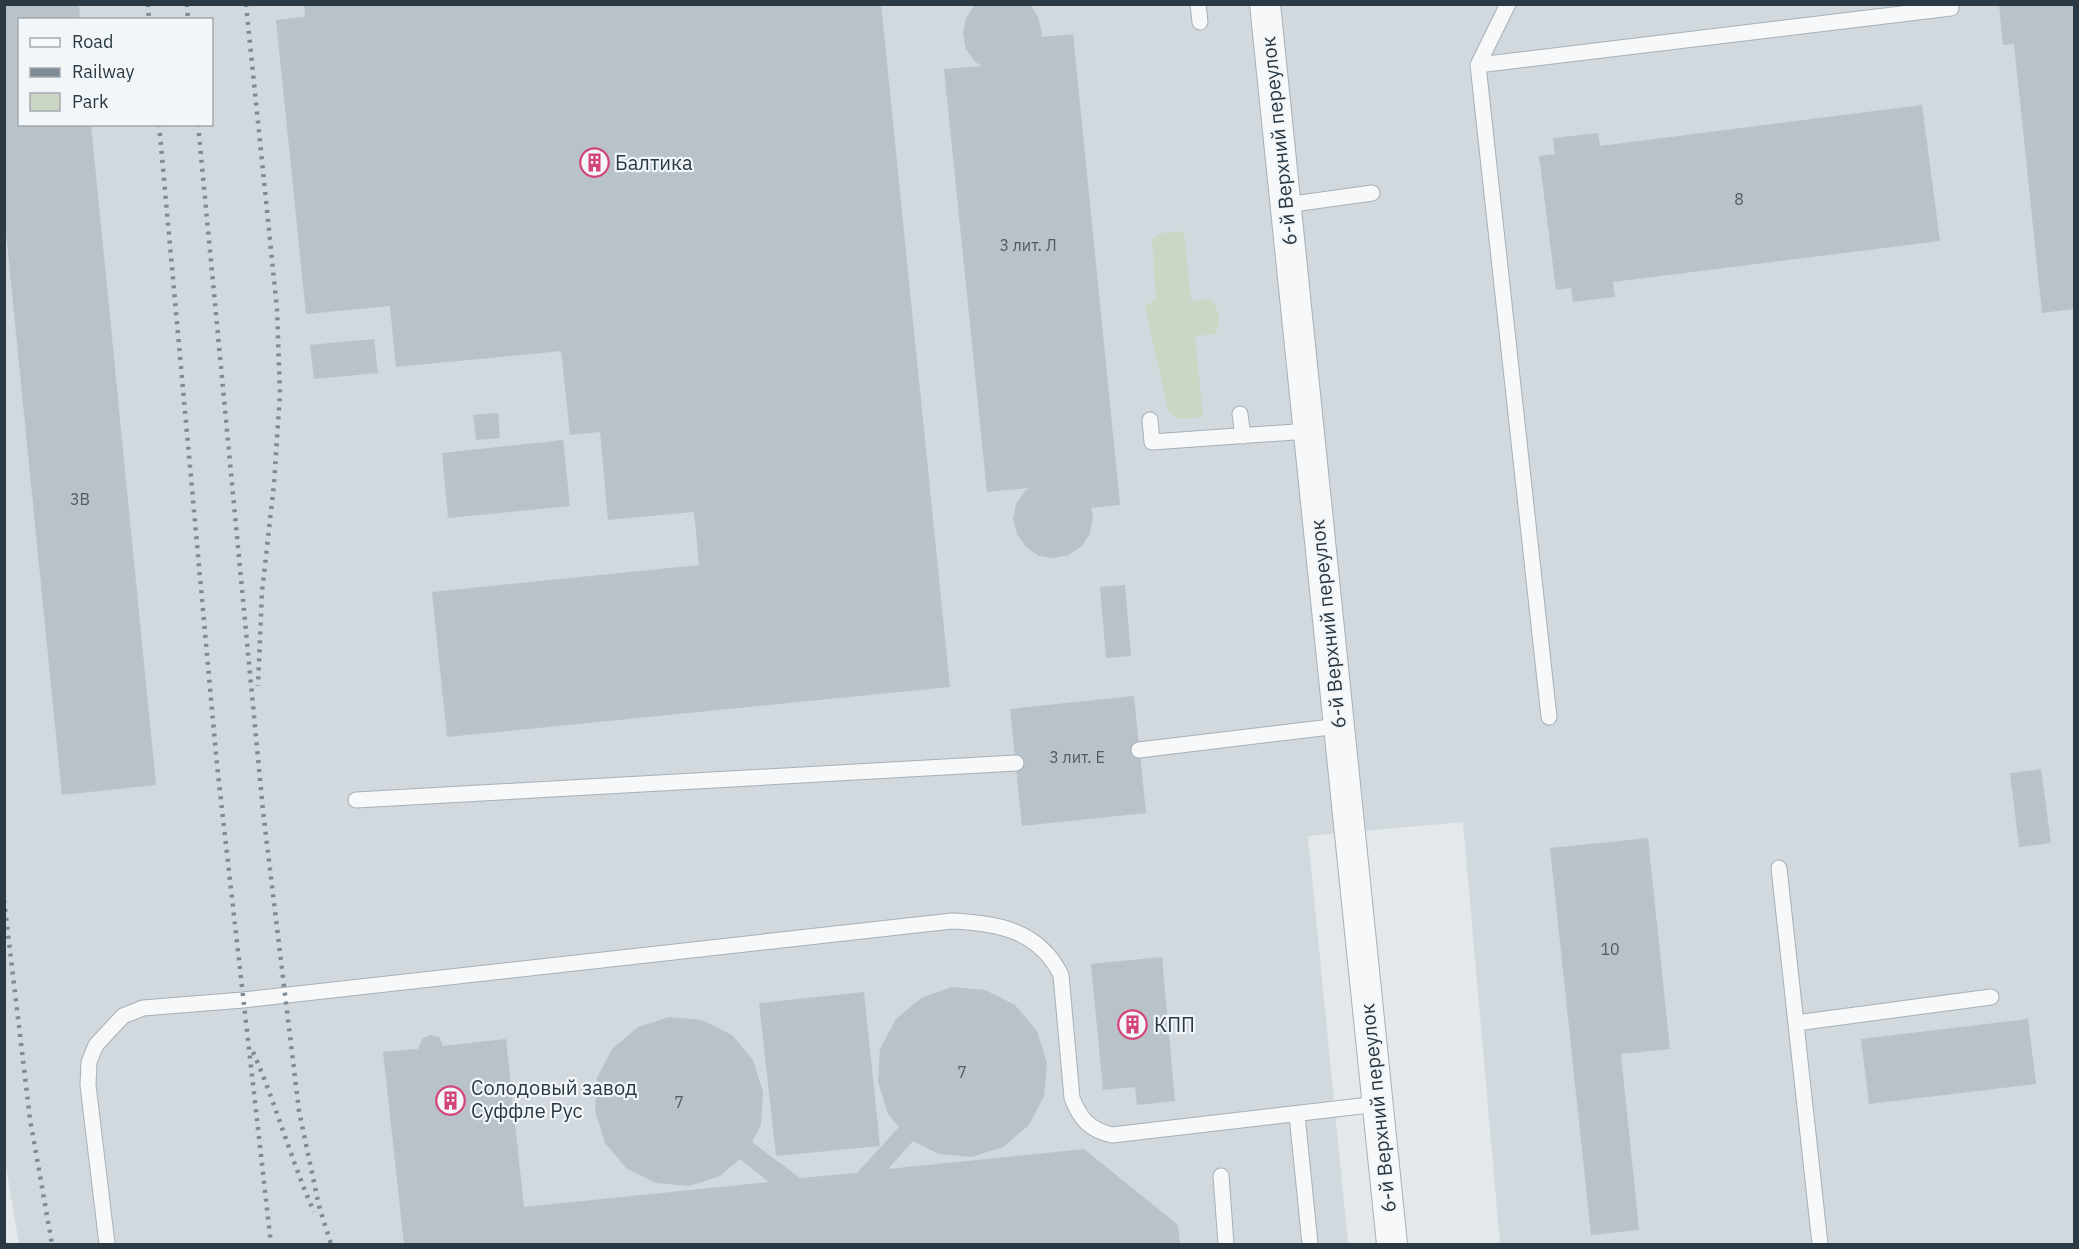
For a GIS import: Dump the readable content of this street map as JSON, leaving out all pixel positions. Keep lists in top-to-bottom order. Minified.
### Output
{"streets":{"street":["6-й Верхний переулок"]},"places":{"building":["Балтика","КПП","Солодовый завод Суффле Рус"]},"house_numbers":["8","3 лит. Л","3В","3 лит. Е","10","7","7"],"legend":["Road","Railway","Park"]}
